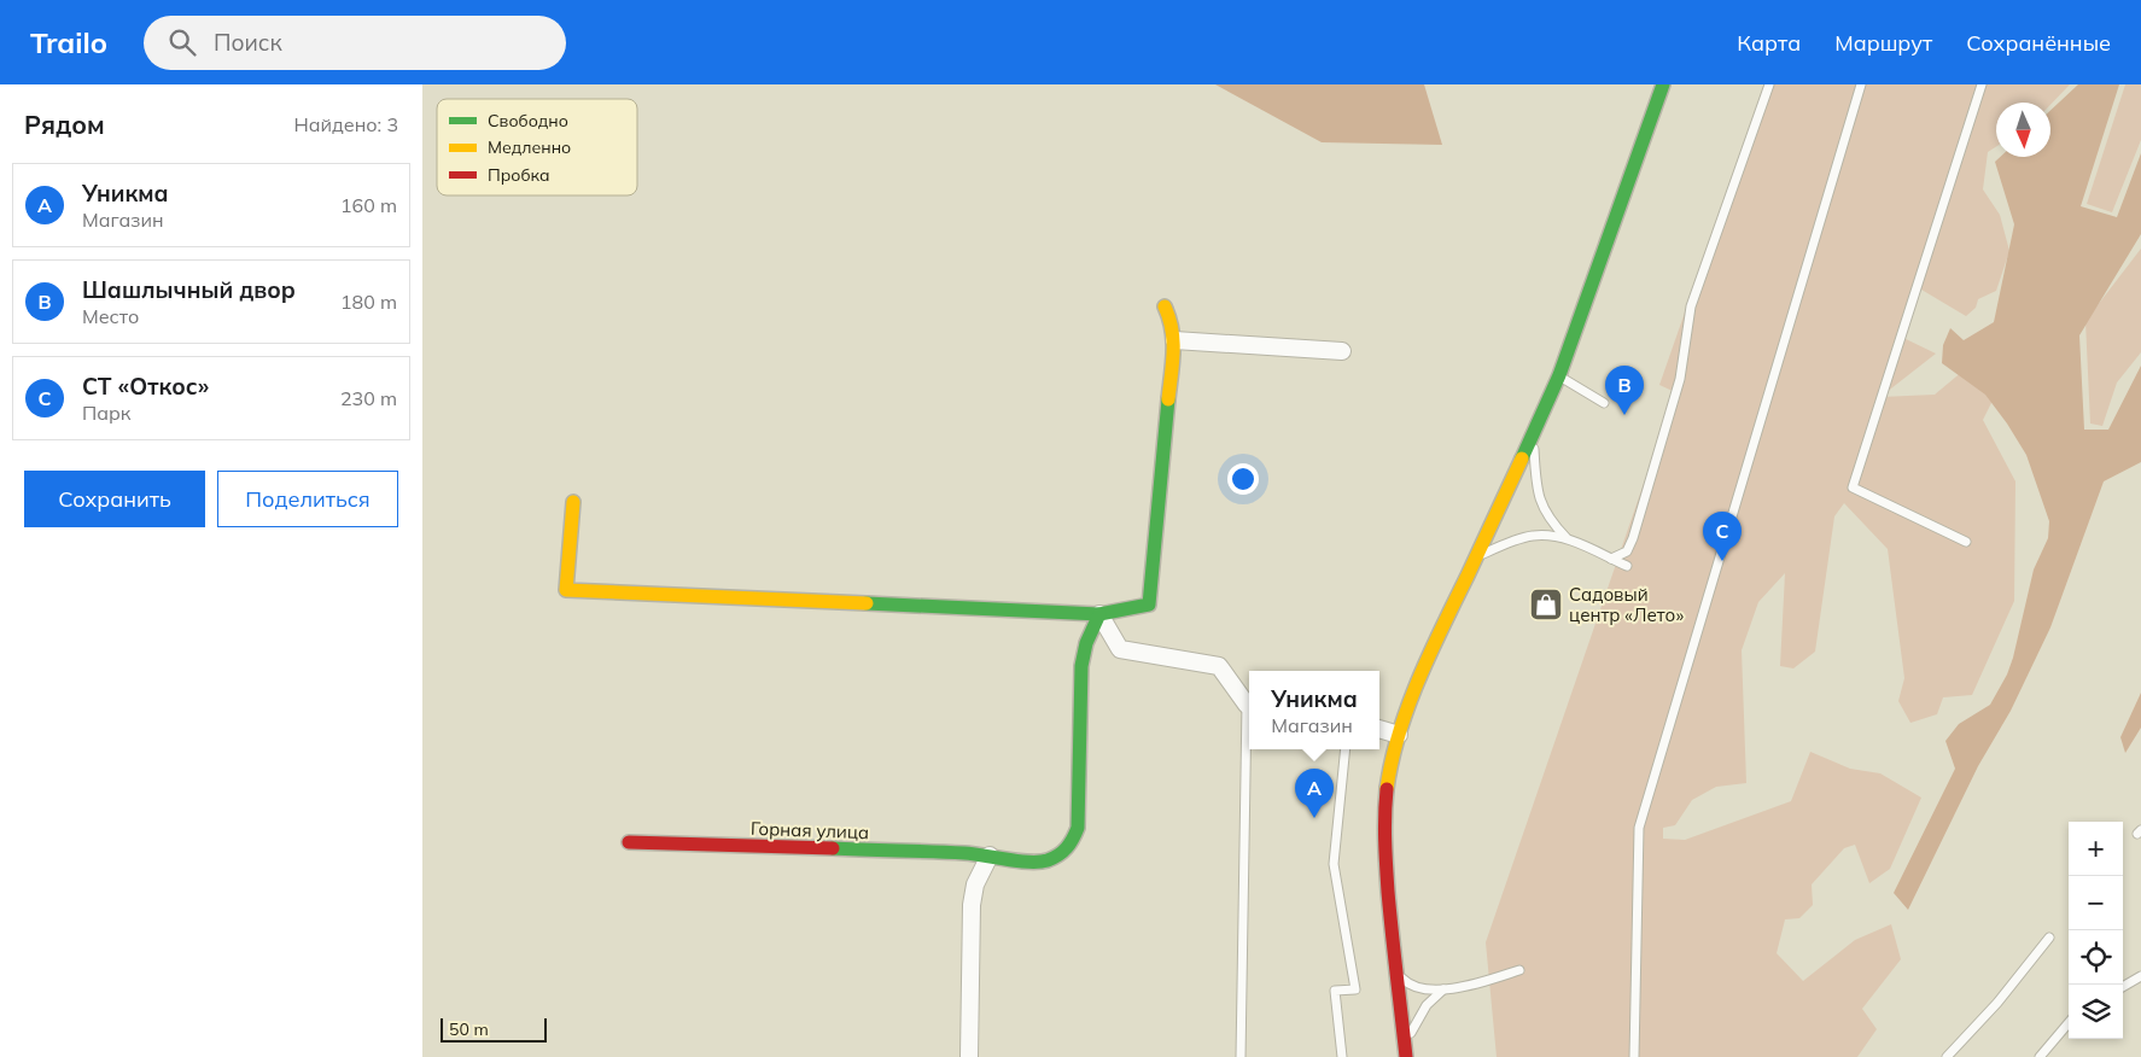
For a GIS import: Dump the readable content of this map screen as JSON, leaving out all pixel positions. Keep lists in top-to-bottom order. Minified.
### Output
{"streets":{"street":["Горная улица"]},"places":{"shop":["Садовый центр «Лето»"]},"legend":["Свободно","Медленно","Пробка"],"scale_bar":"50 m","north":"bottom","page":{"header":"Trailo","search":"Поиск","nav":["Карта","Маршрут","Сохранённые"],"heading":["Рядом","Найдено: 3"],"list":[{"mark":"A","name":"Уникма","note":"Магазин","value":"160 m"},{"mark":"B","name":"Шашлычный двор","note":"Место","value":"180 m"},{"mark":"C","name":"СТ «Откос»","note":"Парк","value":"230 m"}],"pins":["B","C","A"],"buttons":["Сохранить","Поделиться"],"popup":["Уникма","Магазин"],"map_buttons":["+","−"],"scale":"50 m"}}
